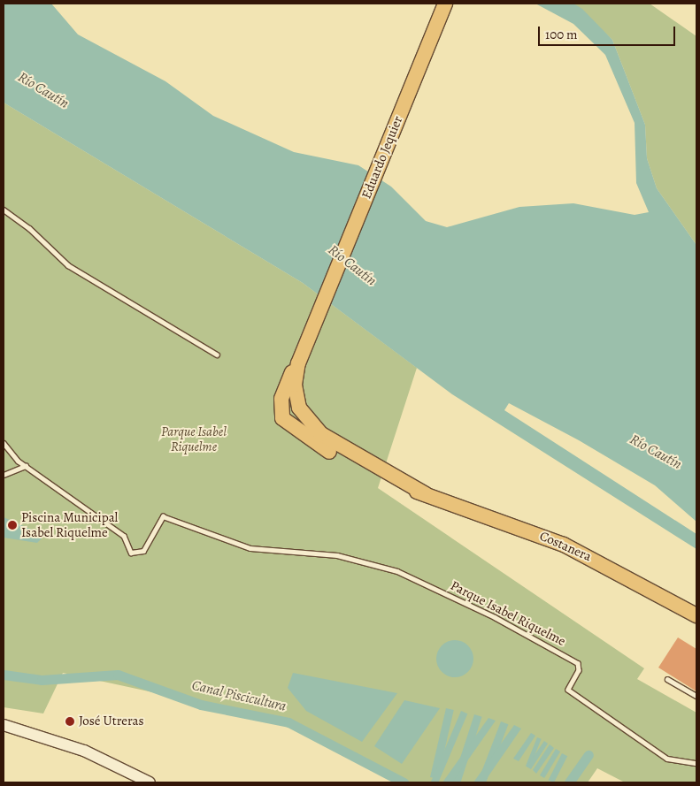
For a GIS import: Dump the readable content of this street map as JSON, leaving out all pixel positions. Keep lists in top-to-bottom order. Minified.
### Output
{"streets":{"highway":["Eduardo Jequier","Costanera"],"lane":["Parque Isabel Riquelme"]},"crossings":[["Eduardo Jequier","Costanera"]],"water":["Río Cautín","Canal Piscicultura"],"parks":["Parque Isabel Riquelme"],"places":["Piscina Municipal Isabel Riquelme","José Utreras"],"scale_bar":"100 m"}
